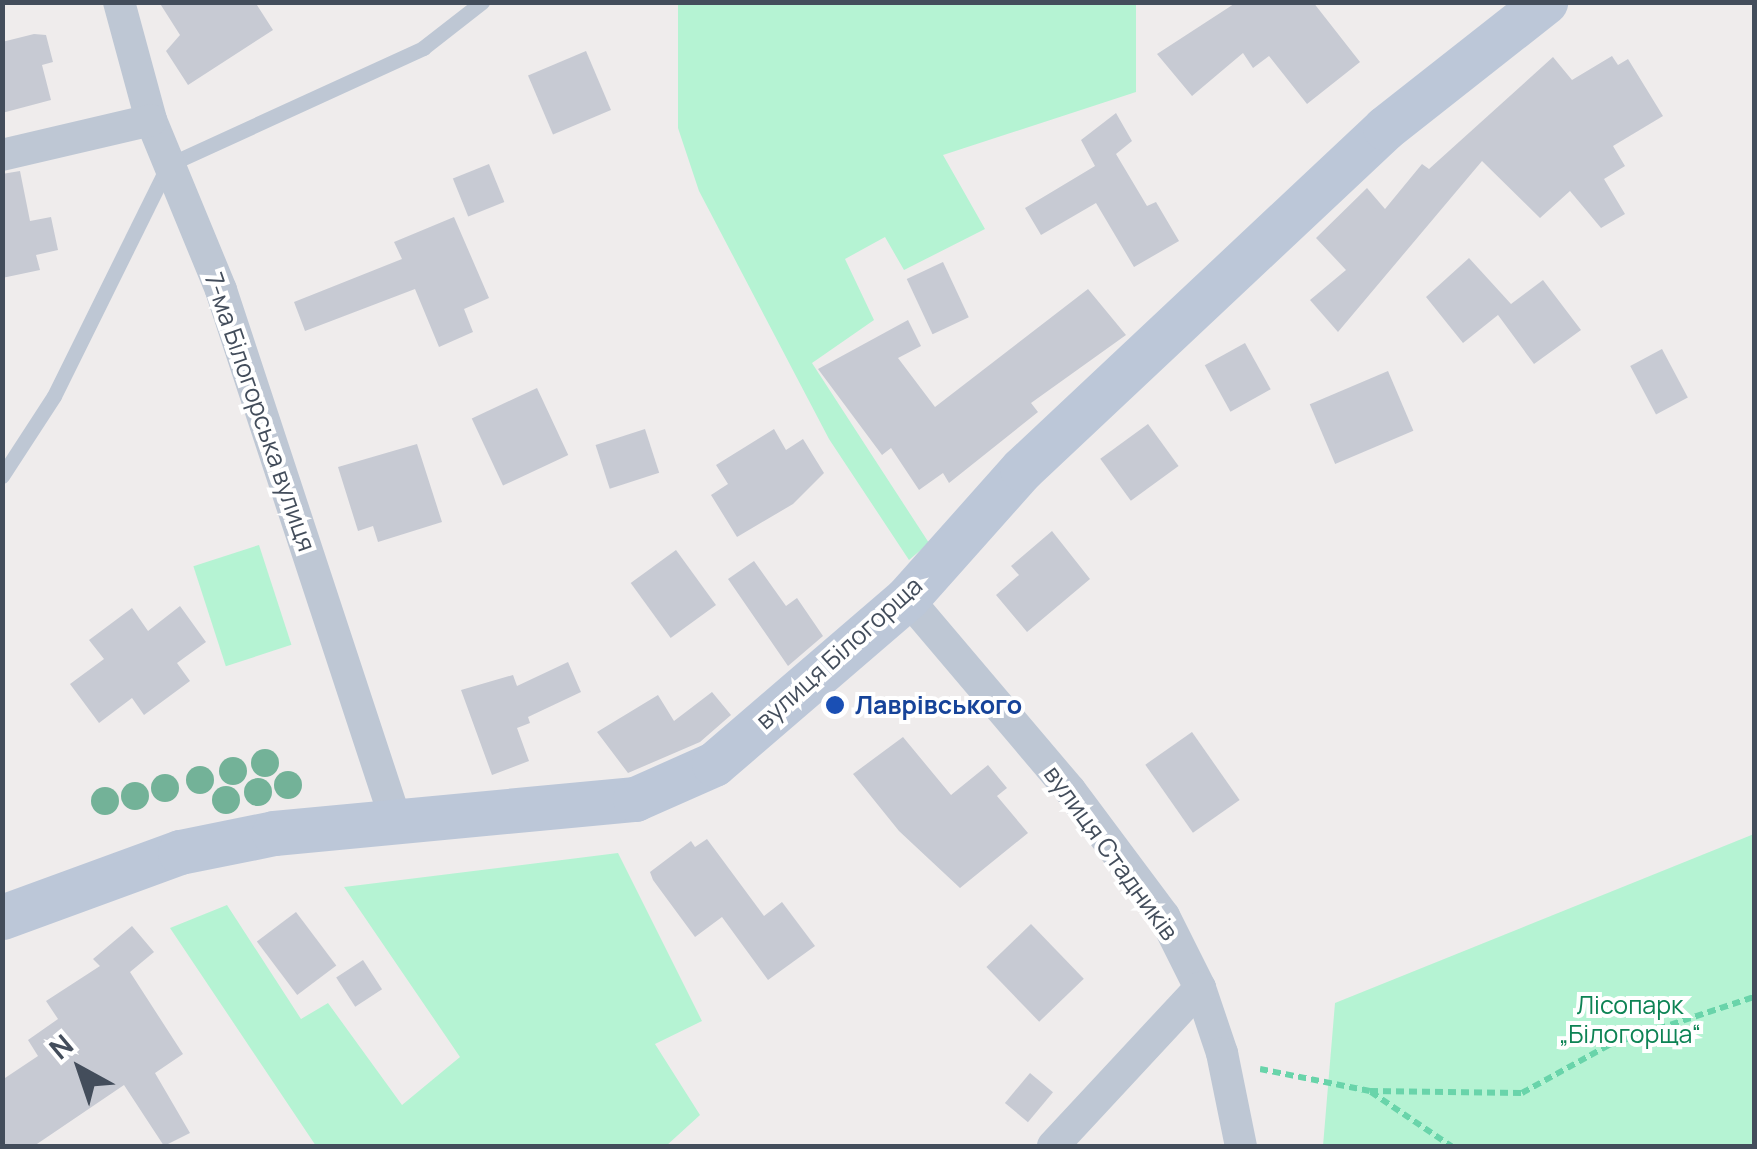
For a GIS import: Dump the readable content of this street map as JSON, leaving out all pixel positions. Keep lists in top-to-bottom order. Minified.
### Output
{"streets":{"street":["7-ма Білогорська вулиця","вулиця Білогорща","вулиця Стадників"]},"crossings":[["7-ма Білогорська вулиця","вулиця Білогорща"],["вулиця Білогорща","вулиця Стадників"]],"parks":["Лісопарк „Білогорща“"],"places":["Лаврівського"],"north":"top left"}
